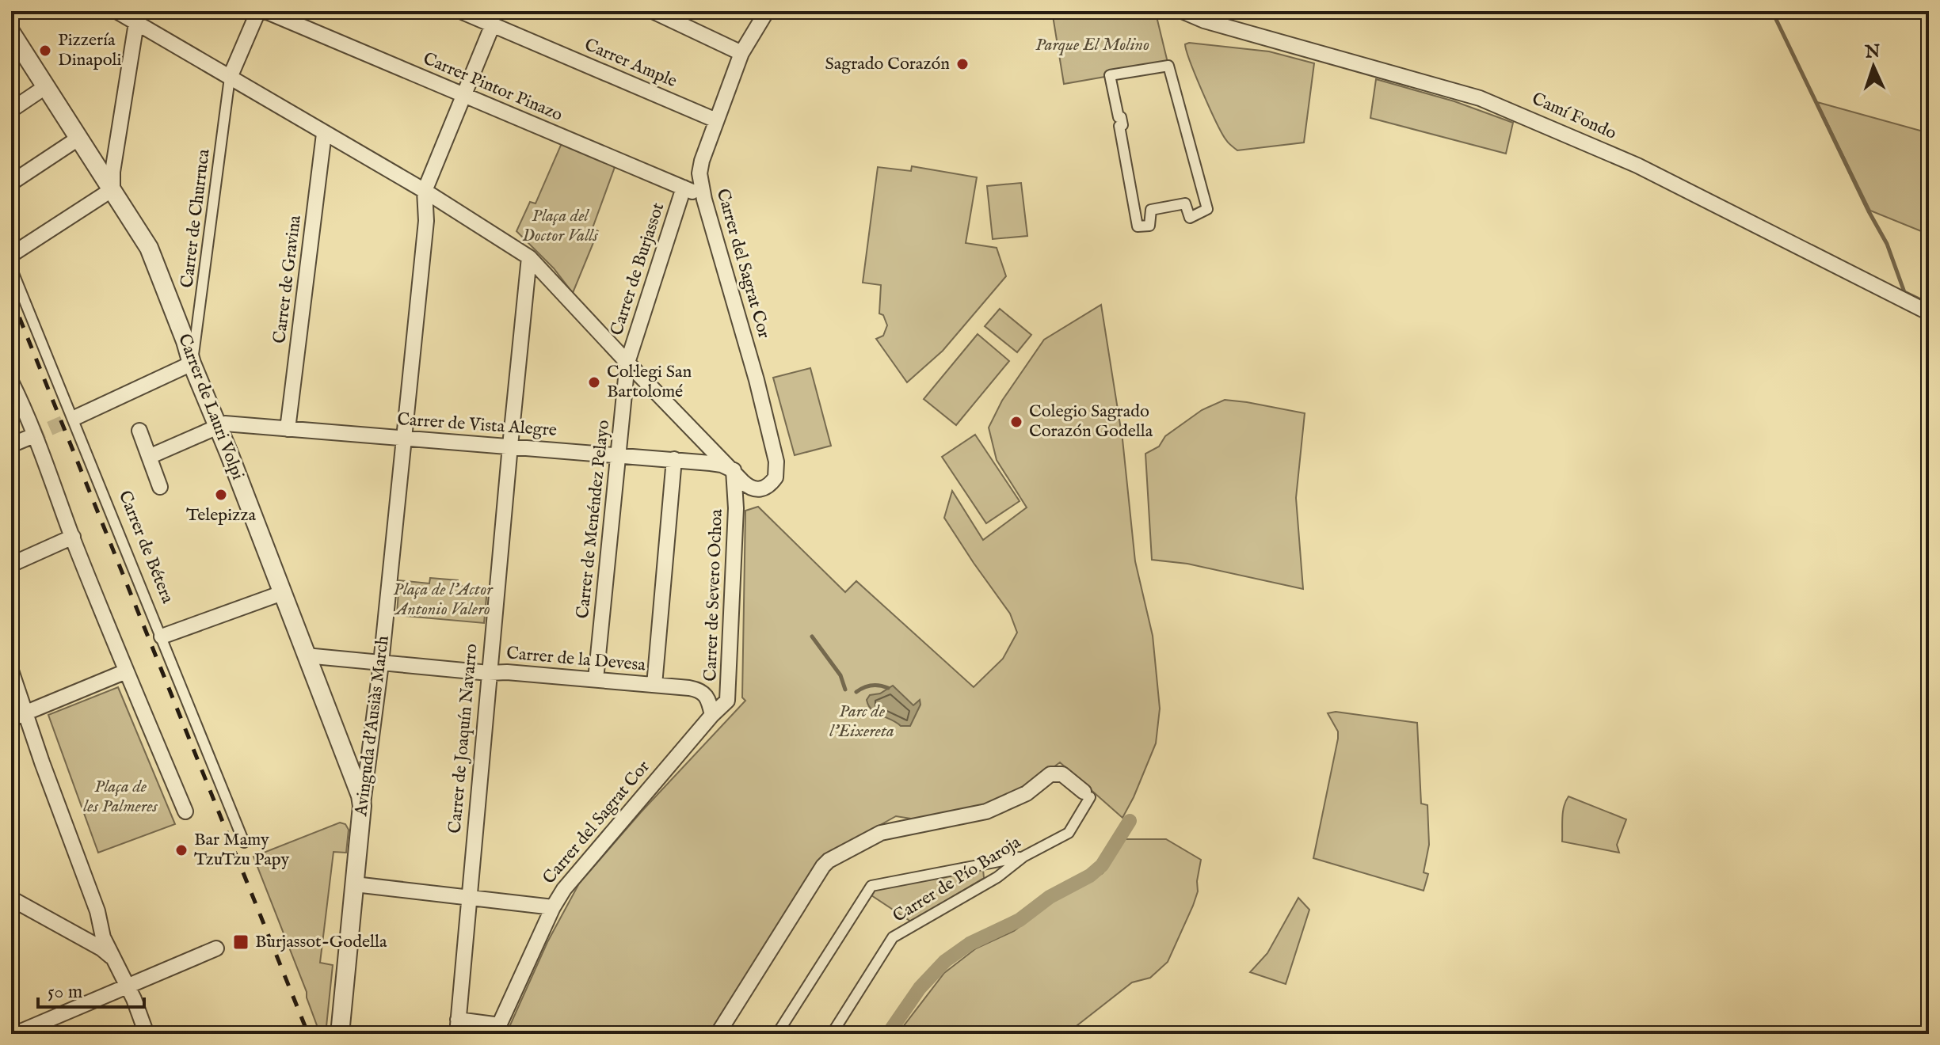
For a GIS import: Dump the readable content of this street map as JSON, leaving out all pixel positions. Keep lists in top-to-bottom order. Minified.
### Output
{"streets":{"street":["Carrer Ample","Carrer Pintor Pinazo","Camí Fondo","Carrer de Churruca","Carrer del Sagrat Cor","Carrer de Burjassot","Carrer de Gravina","Carrer de Lauri Volpi","Carrer de Vista Alegre","Carrer de Menéndez Pelayo","Carrer de Bétera","Carrer de Severo Ochoa","Carrer de la Devesa","Avinguda d'Ausiàs March","Carrer de Joaquín Navarro","Carrer de Pío Baroja"]},"crossings":[["Carrer Ample","Carrer del Sagrat Cor"],["Carrer Pintor Pinazo","Carrer del Sagrat Cor"],["Carrer Pintor Pinazo","Carrer de Burjassot"],["Carrer de Churruca","Carrer de Lauri Volpi"],["Carrer del Sagrat Cor","Carrer de Vista Alegre"],["Carrer del Sagrat Cor","Carrer de Severo Ochoa"],["Carrer del Sagrat Cor","Carrer de la Devesa"],["Carrer de Burjassot","Carrer de Menéndez Pelayo"],["Carrer de Gravina","Carrer de Vista Alegre"],["Carrer de Lauri Volpi","Carrer de Vista Alegre"],["Carrer de Lauri Volpi","Carrer de la Devesa"],["Carrer de Lauri Volpi","Avinguda d'Ausiàs March"],["Carrer de Vista Alegre","Carrer de Menéndez Pelayo"],["Carrer de Vista Alegre","Carrer de Severo Ochoa"],["Carrer de Vista Alegre","Avinguda d'Ausiàs March"],["Carrer de Vista Alegre","Carrer de Joaquín Navarro"],["Carrer de Menéndez Pelayo","Carrer de la Devesa"],["Carrer de Severo Ochoa","Carrer de la Devesa"],["Carrer de la Devesa","Avinguda d'Ausiàs March"],["Carrer de la Devesa","Carrer de Joaquín Navarro"]],"parks":["Parque El Molino","Plaça del Doctor Valls","Plaça de l'Actor Antonio Valero","Parc de l'Eixereta","Plaça de les Palmeres"],"places":{"other":["Pizzería Dinapoli","Sagrado Corazón","Col·legi San Bartolomé","Colegio Sagrado Corazón Godella","Telepizza","Bar Mamy TzuTzu Papy"],"transit":["Burjassot-Godella"]},"scale_bar":"50 m","north":"top"}
